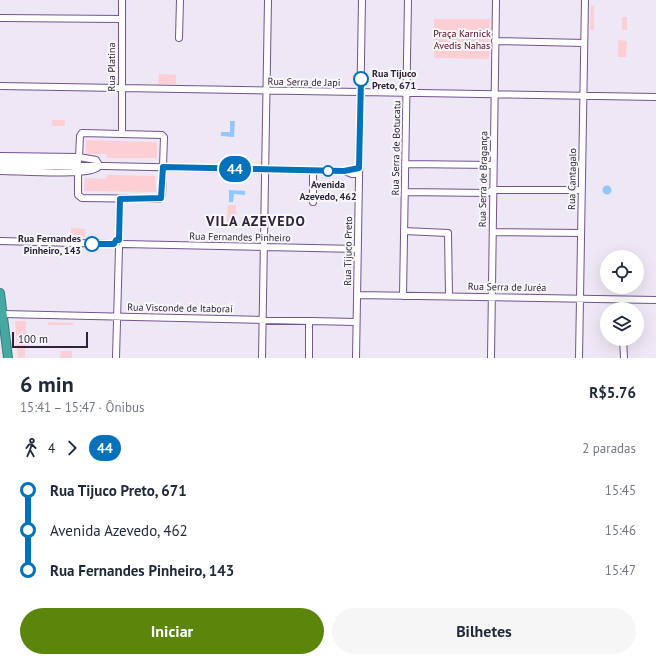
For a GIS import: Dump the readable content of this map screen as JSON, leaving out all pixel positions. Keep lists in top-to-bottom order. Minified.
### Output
{"streets":{"street":["Rua Platina","Rua Serra de Japi","Rua Serra de Botucatu","Rua Serra de Bragança","Rua Cantagalo","Rua Fernandes Pinheiro","Rua Tijuco Preto","Rua Serra de Juréa","Rua Visconde de Itaboraí"]},"crossings":[["Rua Platina","Rua Serra de Japi"],["Rua Serra de Japi","Rua Serra de Botucatu"],["Rua Serra de Japi","Rua Serra de Bragança"],["Rua Serra de Japi","Rua Cantagalo"],["Rua Serra de Japi","Rua Tijuco Preto"],["Rua Serra de Botucatu","Rua Serra de Juréa"],["Rua Serra de Bragança","Rua Serra de Juréa"],["Rua Cantagalo","Rua Serra de Juréa"],["Rua Fernandes Pinheiro","Rua Tijuco Preto"],["Rua Tijuco Preto","Rua Serra de Juréa"],["Rua Tijuco Preto","Rua Visconde de Itaboraí"]],"districts":["VILA AZEVEDO"],"parks":["Praça Karnick Avedis Nahas"],"places":["Rua Tijuco Preto, 671","Avenida Azevedo, 462","Rua Fernandes Pinheiro, 143"],"lines":["bus line 44"],"scale_bar":"100 m","page":{"on_map":"44","scale":"100 m","heading":["6 min","15:41 – 15:47 · Ônibus","R$5.76"],"legs":["4","44","2 paradas"],"list":[{"name":"Rua Tijuco Preto, 671","value":"15:45"},{"name":"Avenida Azevedo, 462","value":"15:46"},{"name":"Rua Fernandes Pinheiro, 143","value":"15:47"}],"buttons":["Iniciar","Bilhetes"]}}
